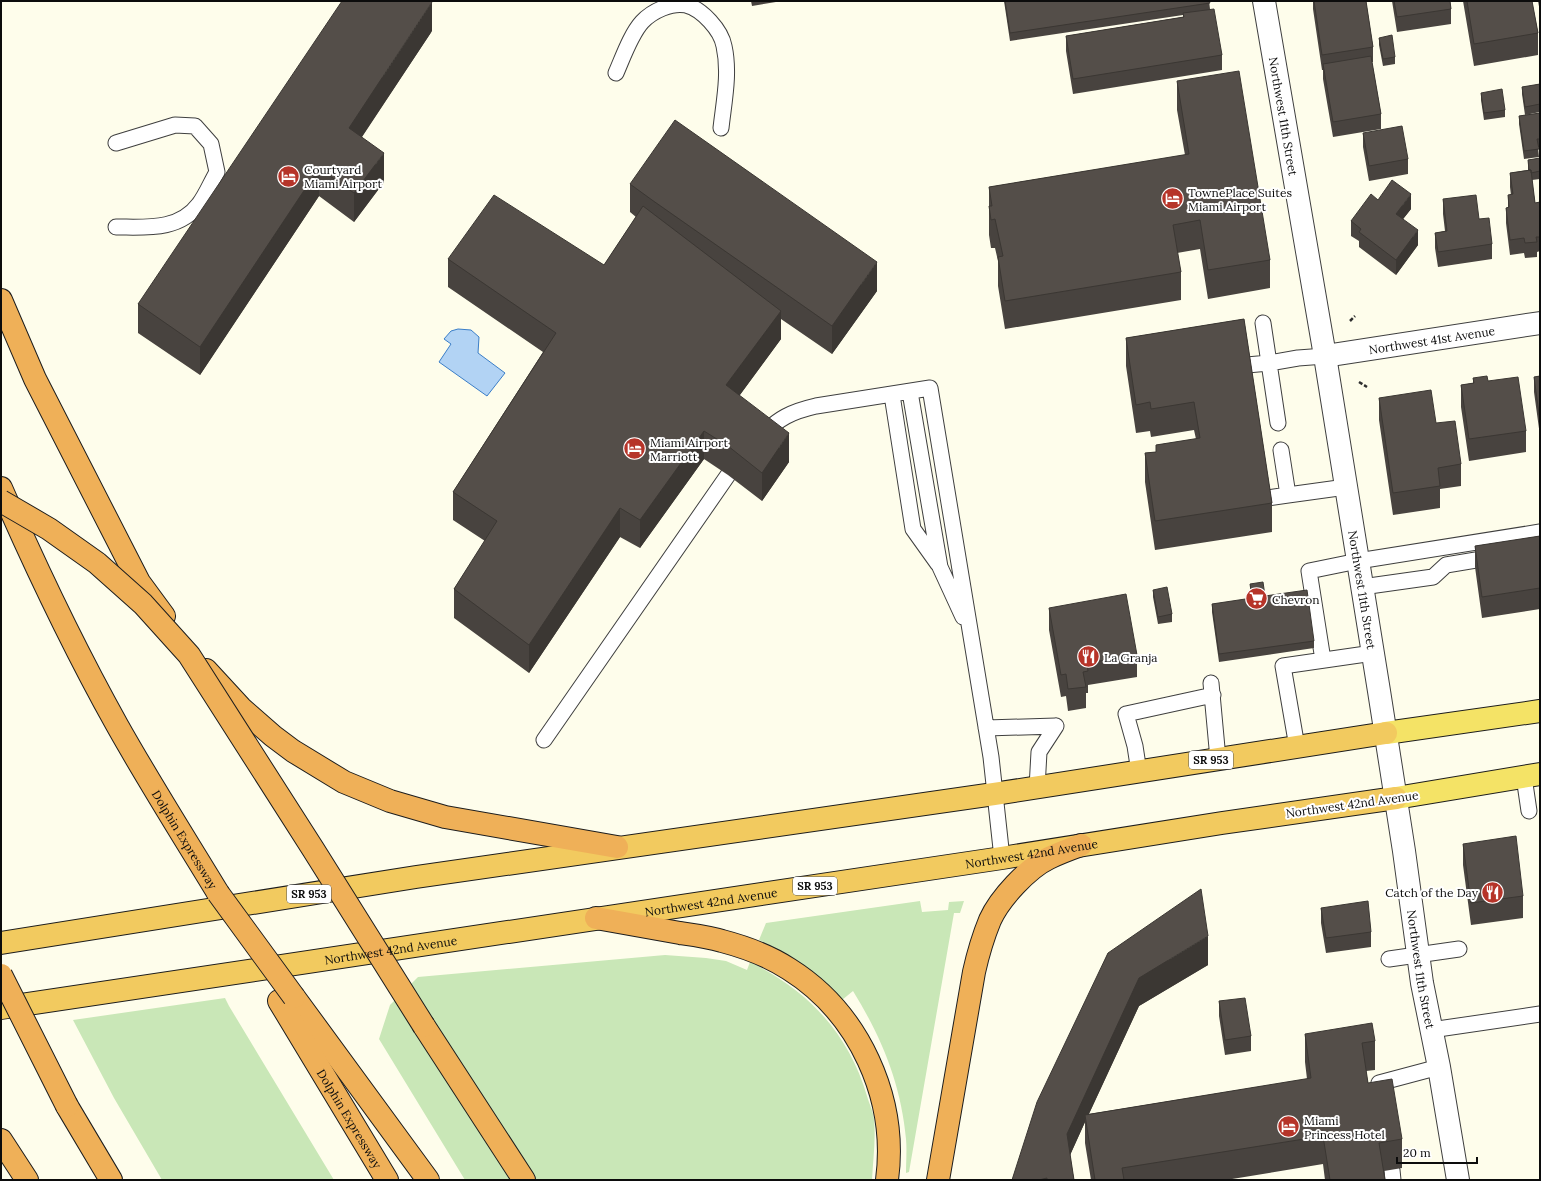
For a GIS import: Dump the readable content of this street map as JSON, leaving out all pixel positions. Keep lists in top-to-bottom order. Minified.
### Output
{"streets":{"highway":["SR 953","Northwest 42nd Avenue","Dolphin Expressway"],"street":["Northwest 11th Street","Northwest 41st Avenue"]},"crossings":[["Northwest 11th Street","Northwest 41st Avenue"],["Northwest 11th Street","SR 953"],["Northwest 11th Street","Northwest 42nd Avenue"]],"places":{"hotel":["Courtyard Miami Airport","TownePlace Suites Miami Airport","Miami Airport Marriott","Miami Princess Hotel"],"supermarket":["Chevron"],"restaurant":["La Granja","Catch of the Day"]},"scale_bar":"20 m"}
